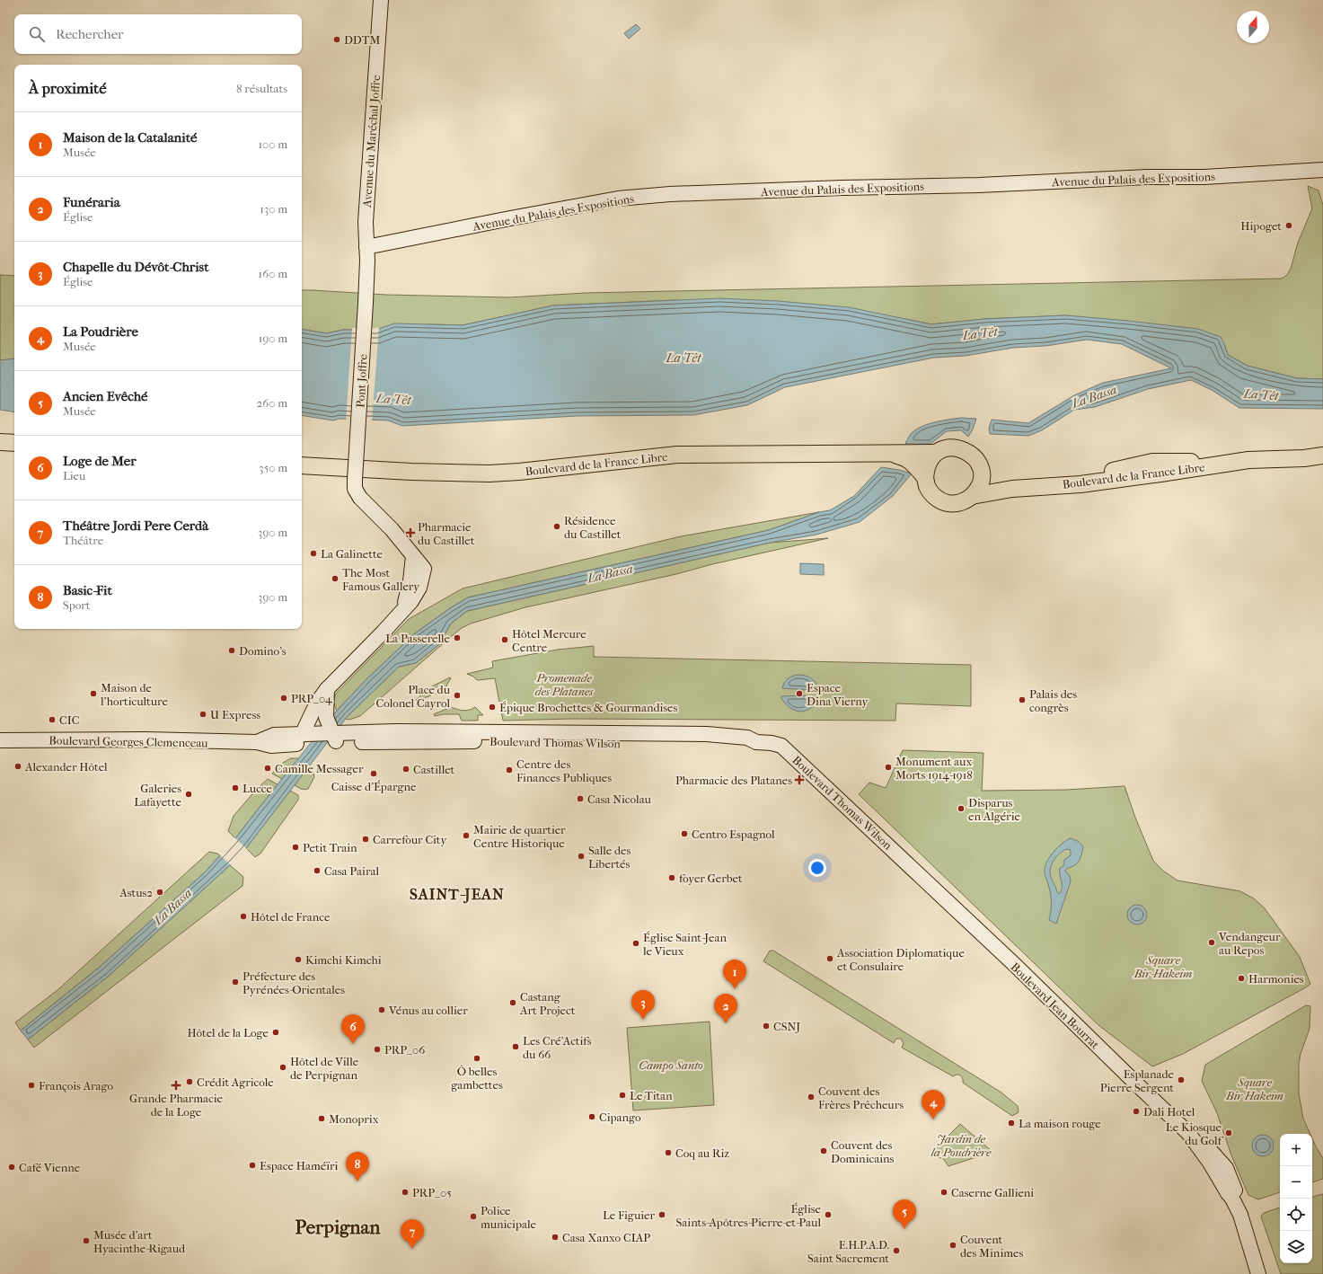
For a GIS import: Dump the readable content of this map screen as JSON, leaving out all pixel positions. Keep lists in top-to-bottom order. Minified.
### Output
{"streets":{"main road":["Avenue du Maréchal Joffre","Avenue du Palais des Expositions","Pont Joffre","Boulevard de la France Libre","Boulevard Georges Clemenceau","Boulevard Thomas Wilson","Boulevard Jean Bourrat"]},"crossings":[["Avenue du Maréchal Joffre","Avenue du Palais des Expositions"],["Avenue du Maréchal Joffre","Pont Joffre"],["Boulevard Georges Clemenceau","Boulevard Thomas Wilson"],["Boulevard Thomas Wilson","Boulevard Jean Bourrat"]],"districts":["SAINT-JEAN","Perpignan"],"water":["La Têt","La Bassa"],"parks":["Promenade des Platanes","Square Bir-Hakeim","Campo Santo","Square Bir Hakeim","Jardin de la Poudrière"],"places":{"other":["DDTM","Hipoget","Résidence du Castillet","La Galinette","The Most Famous Gallery","La Passerelle","Hôtel Mercure Centre","Domino's","Maison de l'horticulture","Espace Dina Vierny","Place du Colonel Cayrol","PRP_04","Palais des congrès","Épique Brochettes & Gourmandises","U Express","CIC","Alexander Hôtel","Monument aux Morts 1914-1918","Camille Messager","Castillet","Centre des Finances Publiques","Caisse d'Épargne","Lucce","Galeries Lafayette","Casa Nicolau","Disparus en Algérie","Centro Espagnol","Mairie de quartier Centre Historique","Carrefour City","Petit Train","Salle des Libertés","Casa Pairal","foyer Gerbet","Astus2","Hôtel de France","Vendangeur au Repos","Église Saint-Jean le Vieux","Association Diplomatique et Consulaire","Kimchi Kimchi","Harmonies","Préfecture des Pyrénées-Orientales","Castang Art Project","Vénus au collier","CSNJ","Hôtel de la Loge","Les Cré'Actifs du 66","PRP_06","Ô belles gambettes","Hôtel de Ville de Perpignan","Esplanade Pierre Sergent","Crédit Agricole","François Arago","Le Titan","Couvent des Frères Prêcheurs","Dali Hotel","Cipango","Monoprix","La maison rouge","Le Kiosque du Golf","Couvent des Dominicains","Coq au Riz","Espace Haméïri","Café Vienne","PRP_05","Caserne Gallieni","Le Figuier","Église Saints-Apôtres-Pierre-et-Paul","Police municipale","Casa Xanxo CIAP","Musée d'art Hyacinthe-Rigaud","Couvent des Minimes","E.H.P.A.D. Saint Sacrement"],"health":["Pharmacie du Castillet","Pharmacie des Platanes","Grande Pharmacie de la Loge"]},"north":"top","page":{"search":"Rechercher","heading":["À proximité","8 résultats"],"list":[{"mark":"1","name":"Maison de la Catalanité","note":"Musée","value":"100 m"},{"mark":"2","name":"Funéraria","note":"Église","value":"130 m"},{"mark":"3","name":"Chapelle du Dévôt-Christ","note":"Église","value":"160 m"},{"mark":"4","name":"La Poudrière","note":"Musée","value":"190 m"},{"mark":"5","name":"Ancien Evêché","note":"Musée","value":"260 m"},{"mark":"6","name":"Loge de Mer","note":"Lieu","value":"350 m"},{"mark":"7","name":"Théâtre Jordi Pere Cerdà","note":"Théâtre","value":"390 m"},{"mark":"8","name":"Basic-Fit","note":"Sport","value":"390 m"}],"pins":["1","3","2","6","4","8","5","7"],"map_buttons":["+","−"]}}
